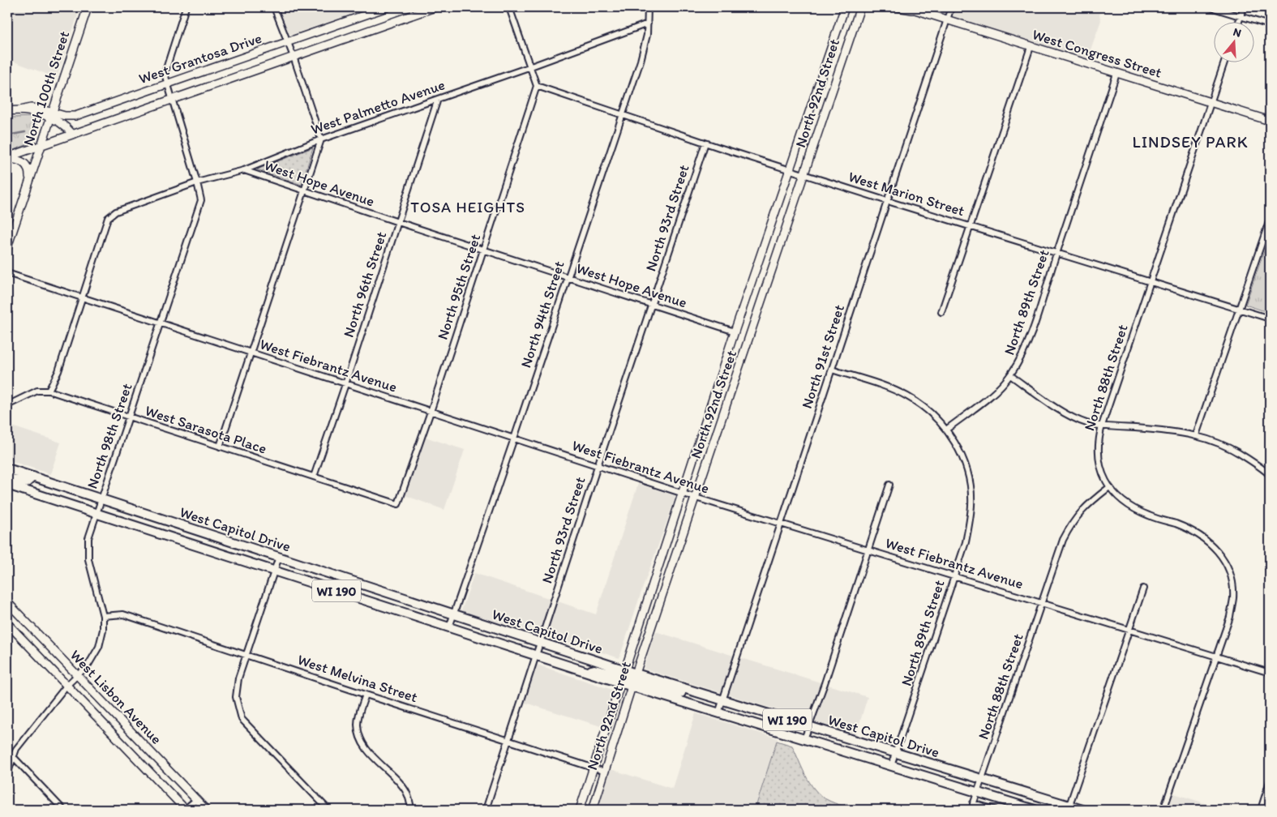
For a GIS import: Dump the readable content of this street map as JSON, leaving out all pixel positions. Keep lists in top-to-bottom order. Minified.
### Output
{"streets":{"main road":["West Congress Street","West Grantosa Drive","North 100th Street","North 92nd Street","West Capitol Drive","WI 190","West Lisbon Avenue"],"street":["West Palmetto Avenue","West Hope Avenue","West Marion Street","North 93rd Street","North 96th Street","North 95th Street","North 89th Street","North 94th Street","North 91st Street","West Fiebrantz Avenue","North 88th Street","West Sarasota Place","North 98th Street","West Melvina Street"]},"crossings":[["West Congress Street","North 89th Street"],["West Congress Street","North 91st Street"],["West Congress Street","North 88th Street"],["West Grantosa Drive","North 100th Street"],["West Grantosa Drive","North 98th Street"],["North 92nd Street","West Hope Avenue"],["North 92nd Street","West Marion Street"],["North 92nd Street","West Fiebrantz Avenue"],["North 92nd Street","West Capitol Drive"],["North 92nd Street","West Melvina Street"],["West Palmetto Avenue","West Hope Avenue"],["West Palmetto Avenue","North 96th Street"],["West Palmetto Avenue","North 94th Street"],["West Palmetto Avenue","West Fiebrantz Avenue"],["West Palmetto Avenue","North 98th Street"],["West Hope Avenue","North 93rd Street"],["West Hope Avenue","North 96th Street"],["West Hope Avenue","North 95th Street"],["West Hope Avenue","North 94th Street"],["West Marion Street","North 93rd Street"],["West Marion Street","North 95th Street"],["West Marion Street","North 89th Street"],["West Marion Street","North 94th Street"],["West Marion Street","North 91st Street"],["West Marion Street","North 88th Street"],["North 93rd Street","West Fiebrantz Avenue"],["North 93rd Street","West Capitol Drive"],["North 93rd Street","West Melvina Street"],["North 96th Street","West Fiebrantz Avenue"],["North 96th Street","West Sarasota Place"],["North 95th Street","West Fiebrantz Avenue"],["North 95th Street","West Sarasota Place"],["North 89th Street","West Fiebrantz Avenue"],["North 89th Street","West Capitol Drive"],["North 94th Street","West Fiebrantz Avenue"],["North 94th Street","West Capitol Drive"],["North 91st Street","West Fiebrantz Avenue"],["North 91st Street","West Capitol Drive"],["West Fiebrantz Avenue","North 88th Street"],["West Fiebrantz Avenue","North 98th Street"],["North 88th Street","West Capitol Drive"],["West Sarasota Place","North 98th Street"],["North 98th Street","West Capitol Drive"],["North 98th Street","West Melvina Street"],["North 98th Street","West Lisbon Avenue"]],"districts":["LINDSEY PARK","TOSA HEIGHTS"],"north":"top"}
